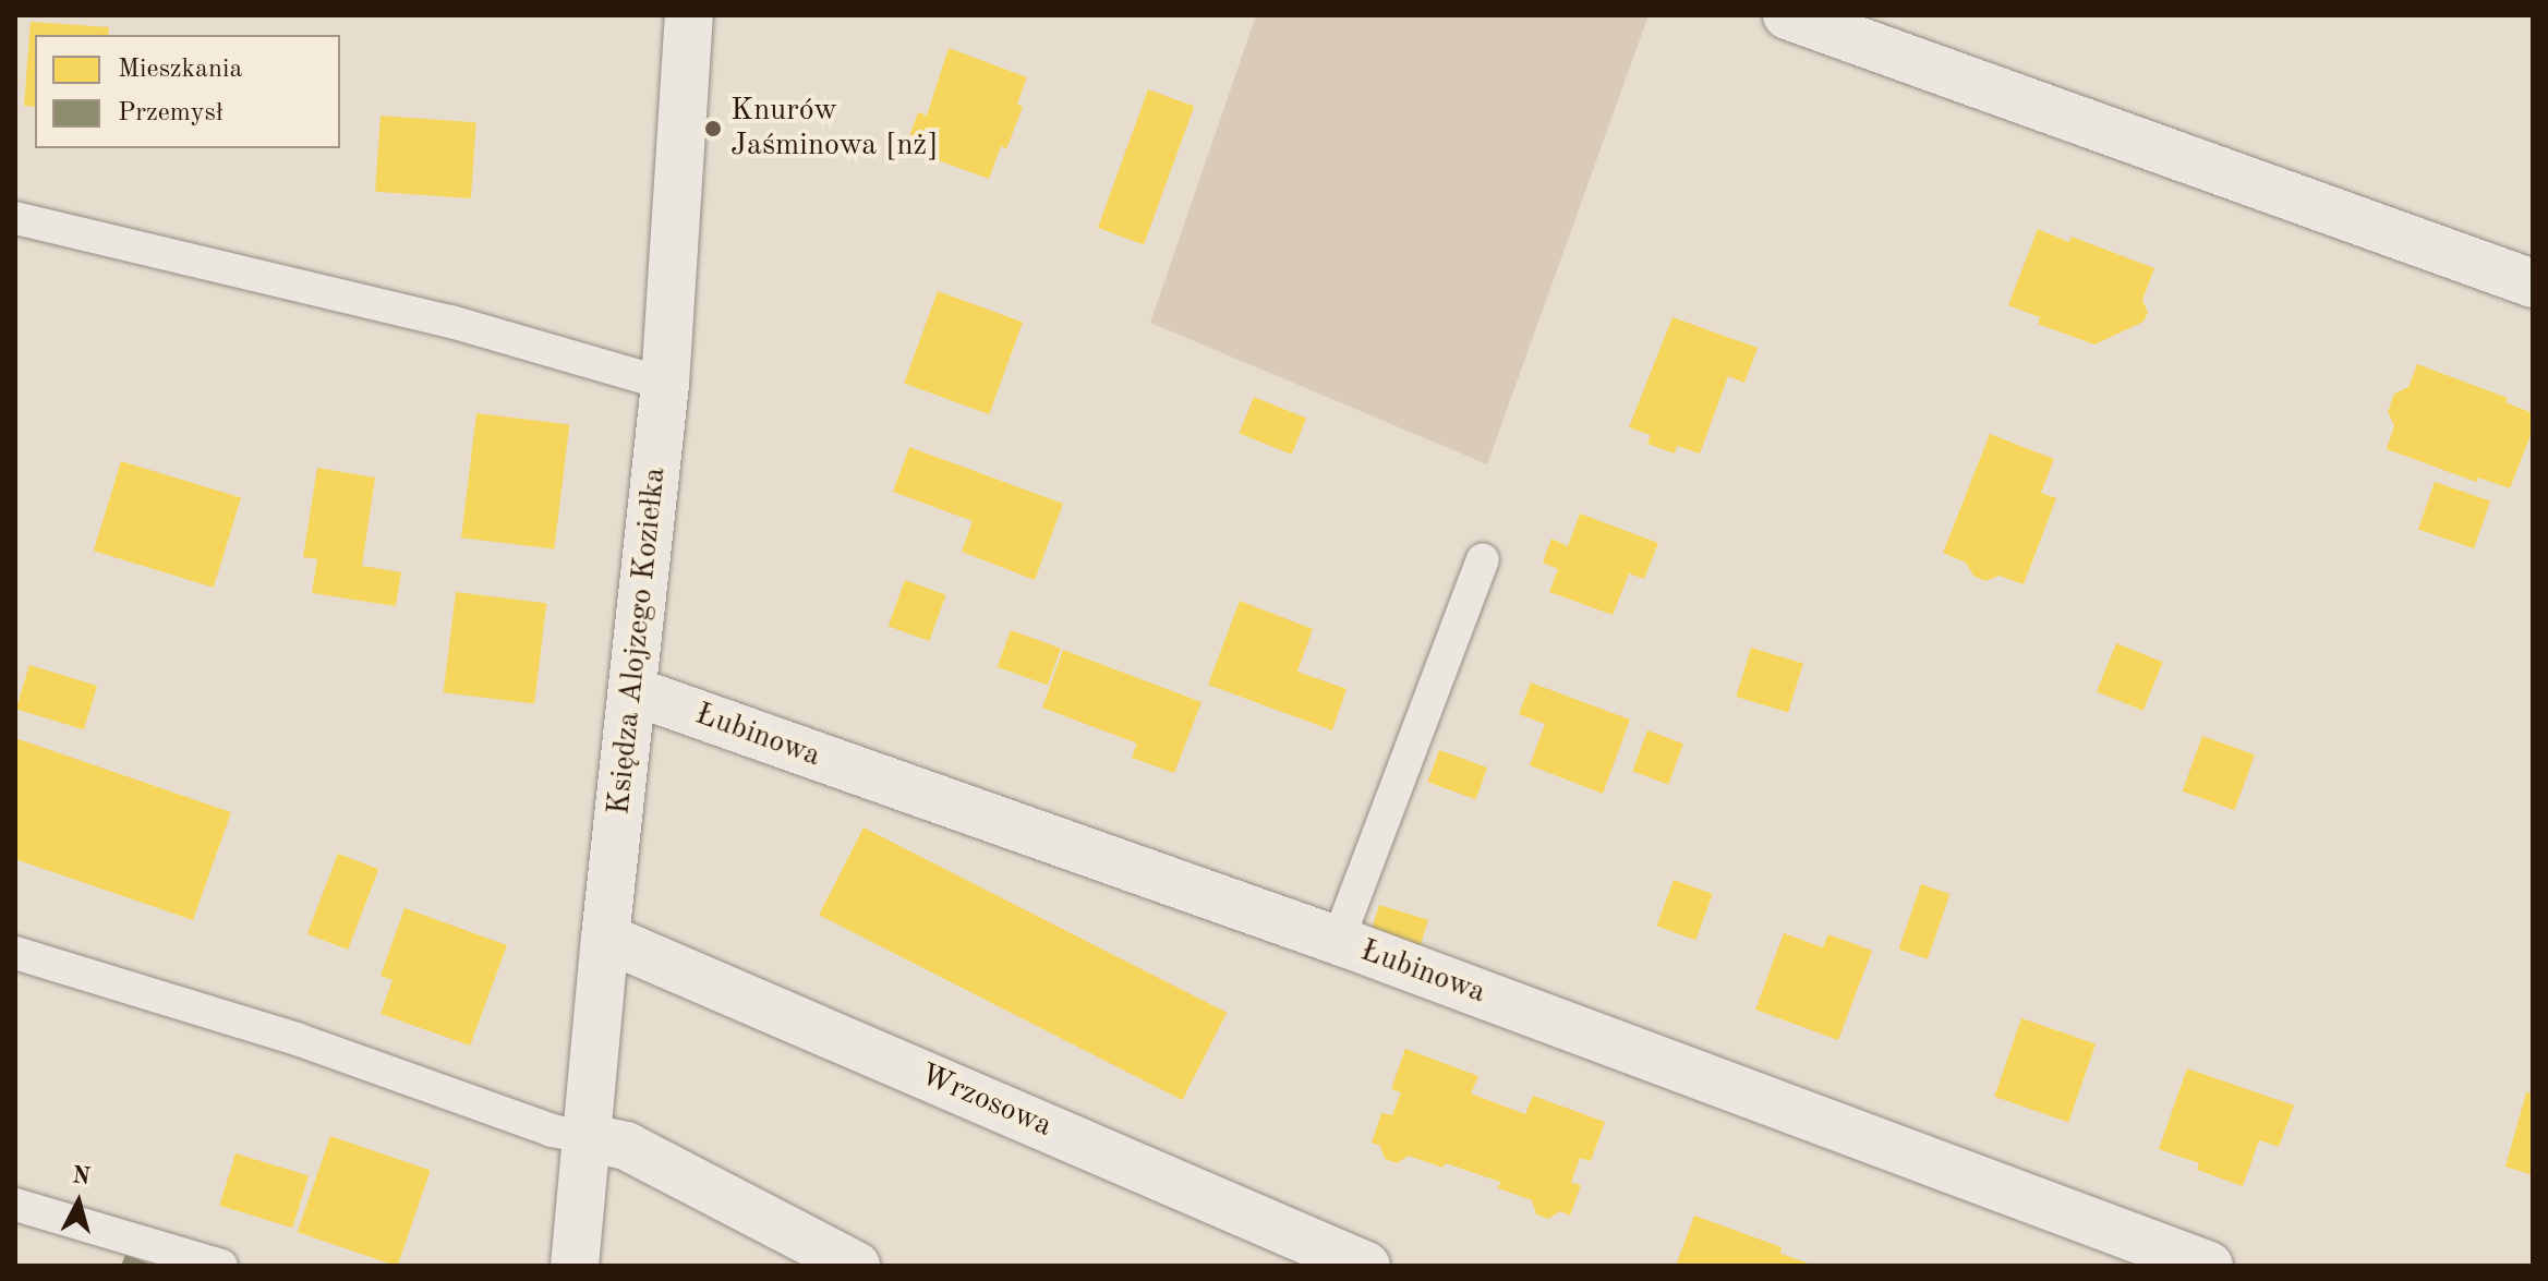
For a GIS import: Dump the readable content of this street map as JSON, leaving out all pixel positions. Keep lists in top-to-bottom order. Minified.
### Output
{"streets":{"street":["Księdza Alojzego Koziełka","Łubinowa","Wrzosowa"]},"crossings":[["Księdza Alojzego Koziełka","Łubinowa"],["Księdza Alojzego Koziełka","Wrzosowa"]],"places":["Knurów Jaśminowa [nż]"],"legend":["Mieszkania","Przemysł"],"north":"top"}
